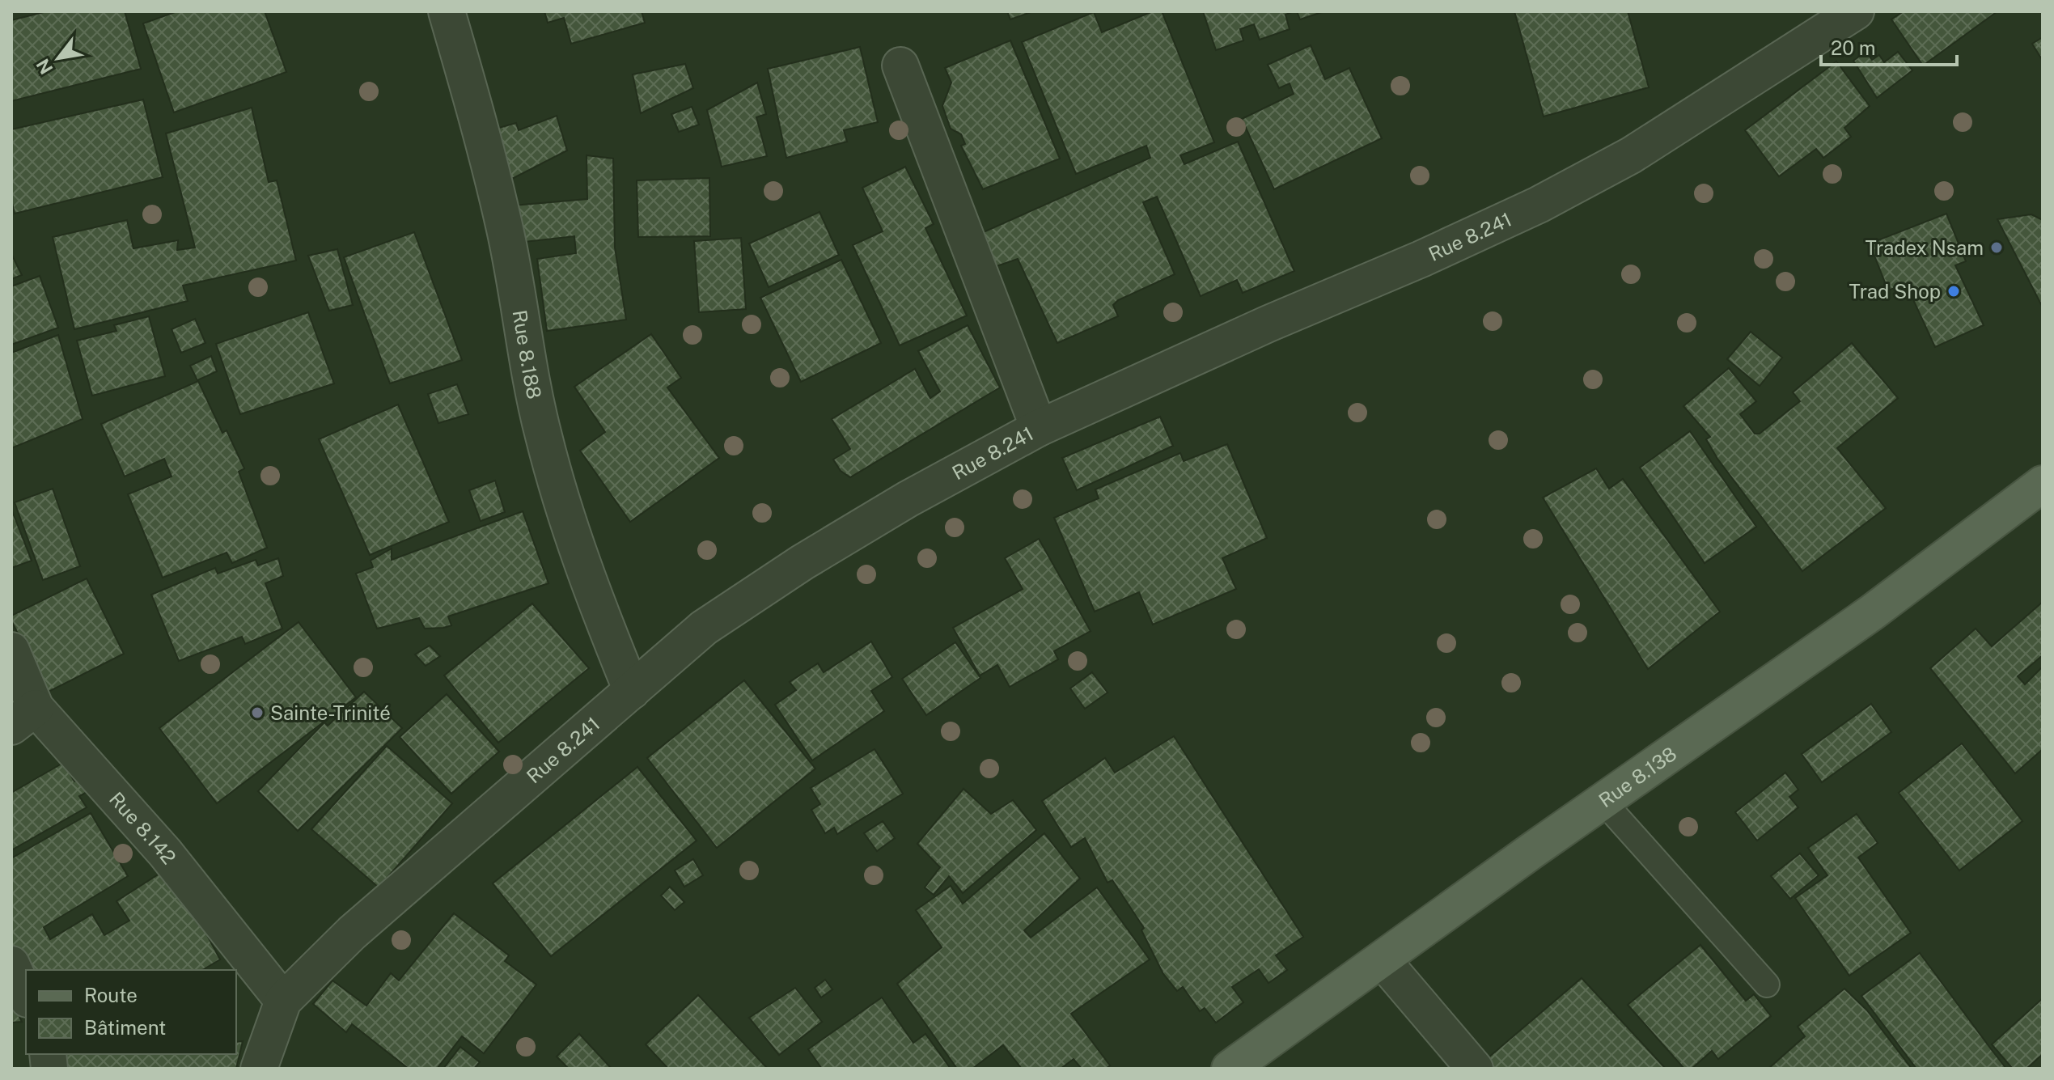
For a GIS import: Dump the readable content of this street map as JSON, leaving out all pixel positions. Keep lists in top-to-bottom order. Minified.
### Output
{"streets":{"main road":["Rue 8.138"],"street":["Rue 8.241","Rue 8.188","Rue 8.142"]},"crossings":[["Rue 8.241","Rue 8.188"],["Rue 8.241","Rue 8.142"]],"places":["Tradex Nsam","Trad Shop","Sainte-Trinité"],"legend":["Route","Bâtiment"],"scale_bar":"20 m","north":"bottom left"}
